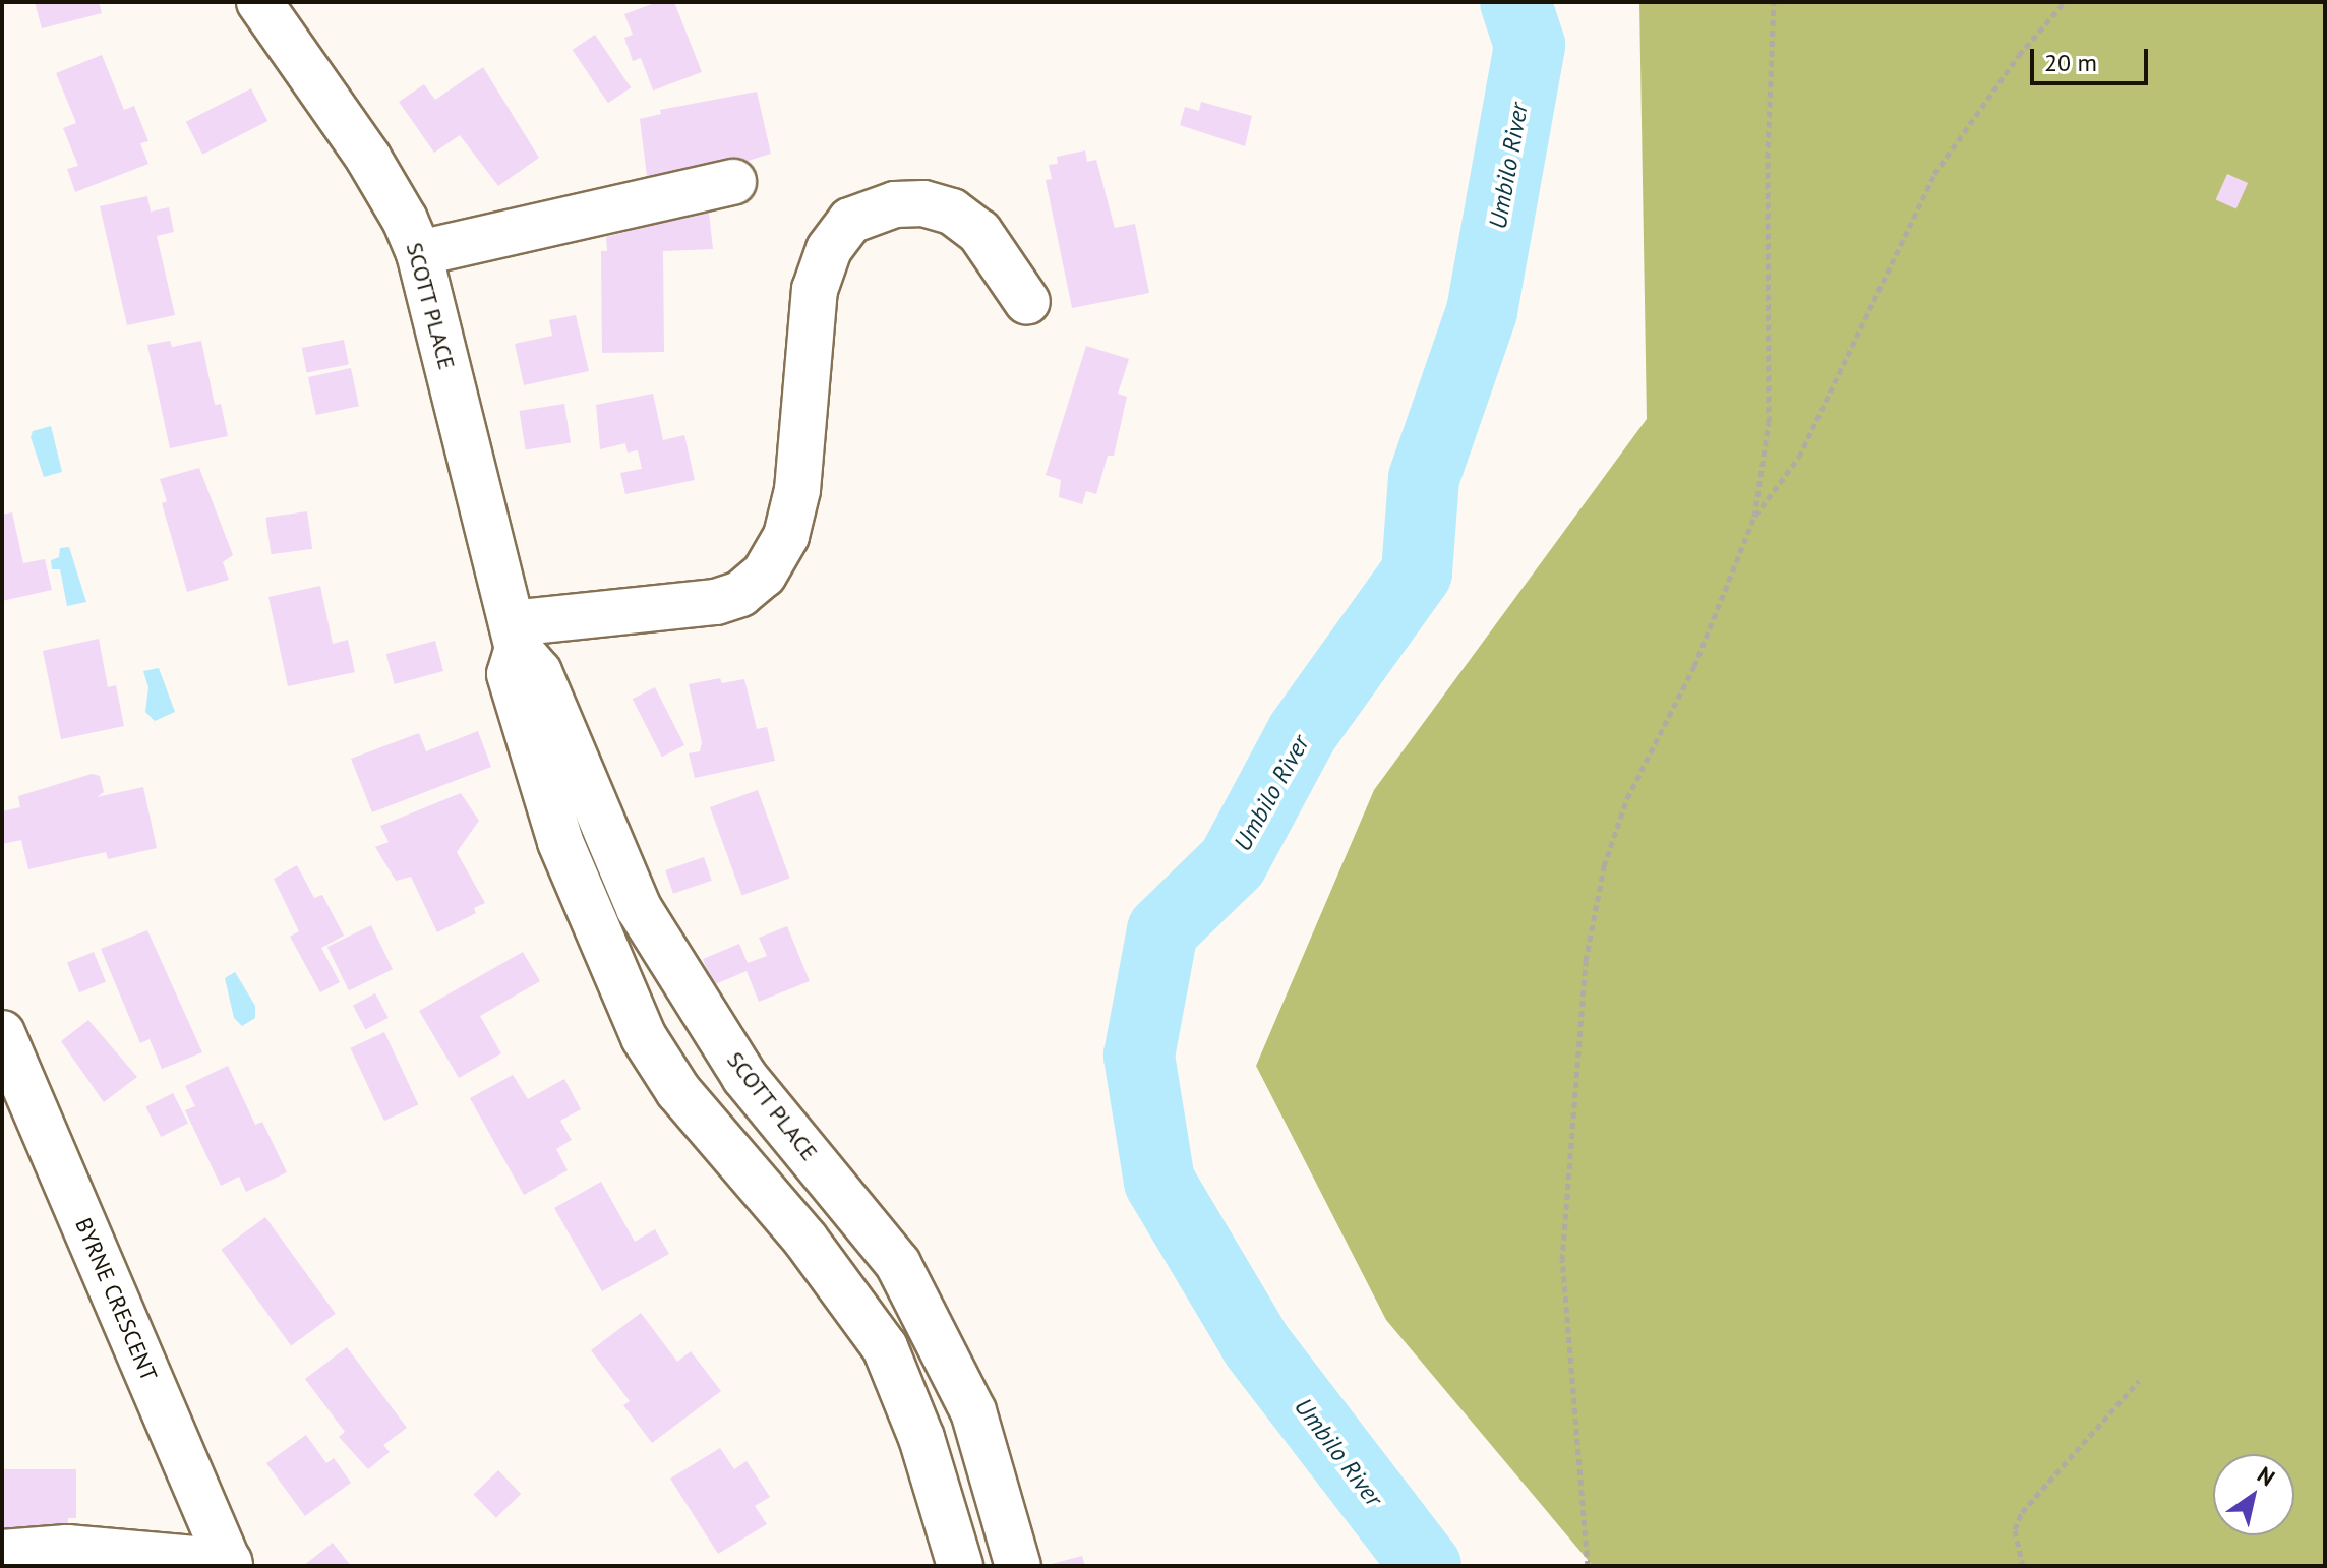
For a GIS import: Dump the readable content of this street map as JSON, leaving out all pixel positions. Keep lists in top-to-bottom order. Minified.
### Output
{"streets":{"street":["SCOTT PLACE","BYRNE CRESCENT"]},"water":["Umbilo River"],"scale_bar":"20 m","north":"top right"}
